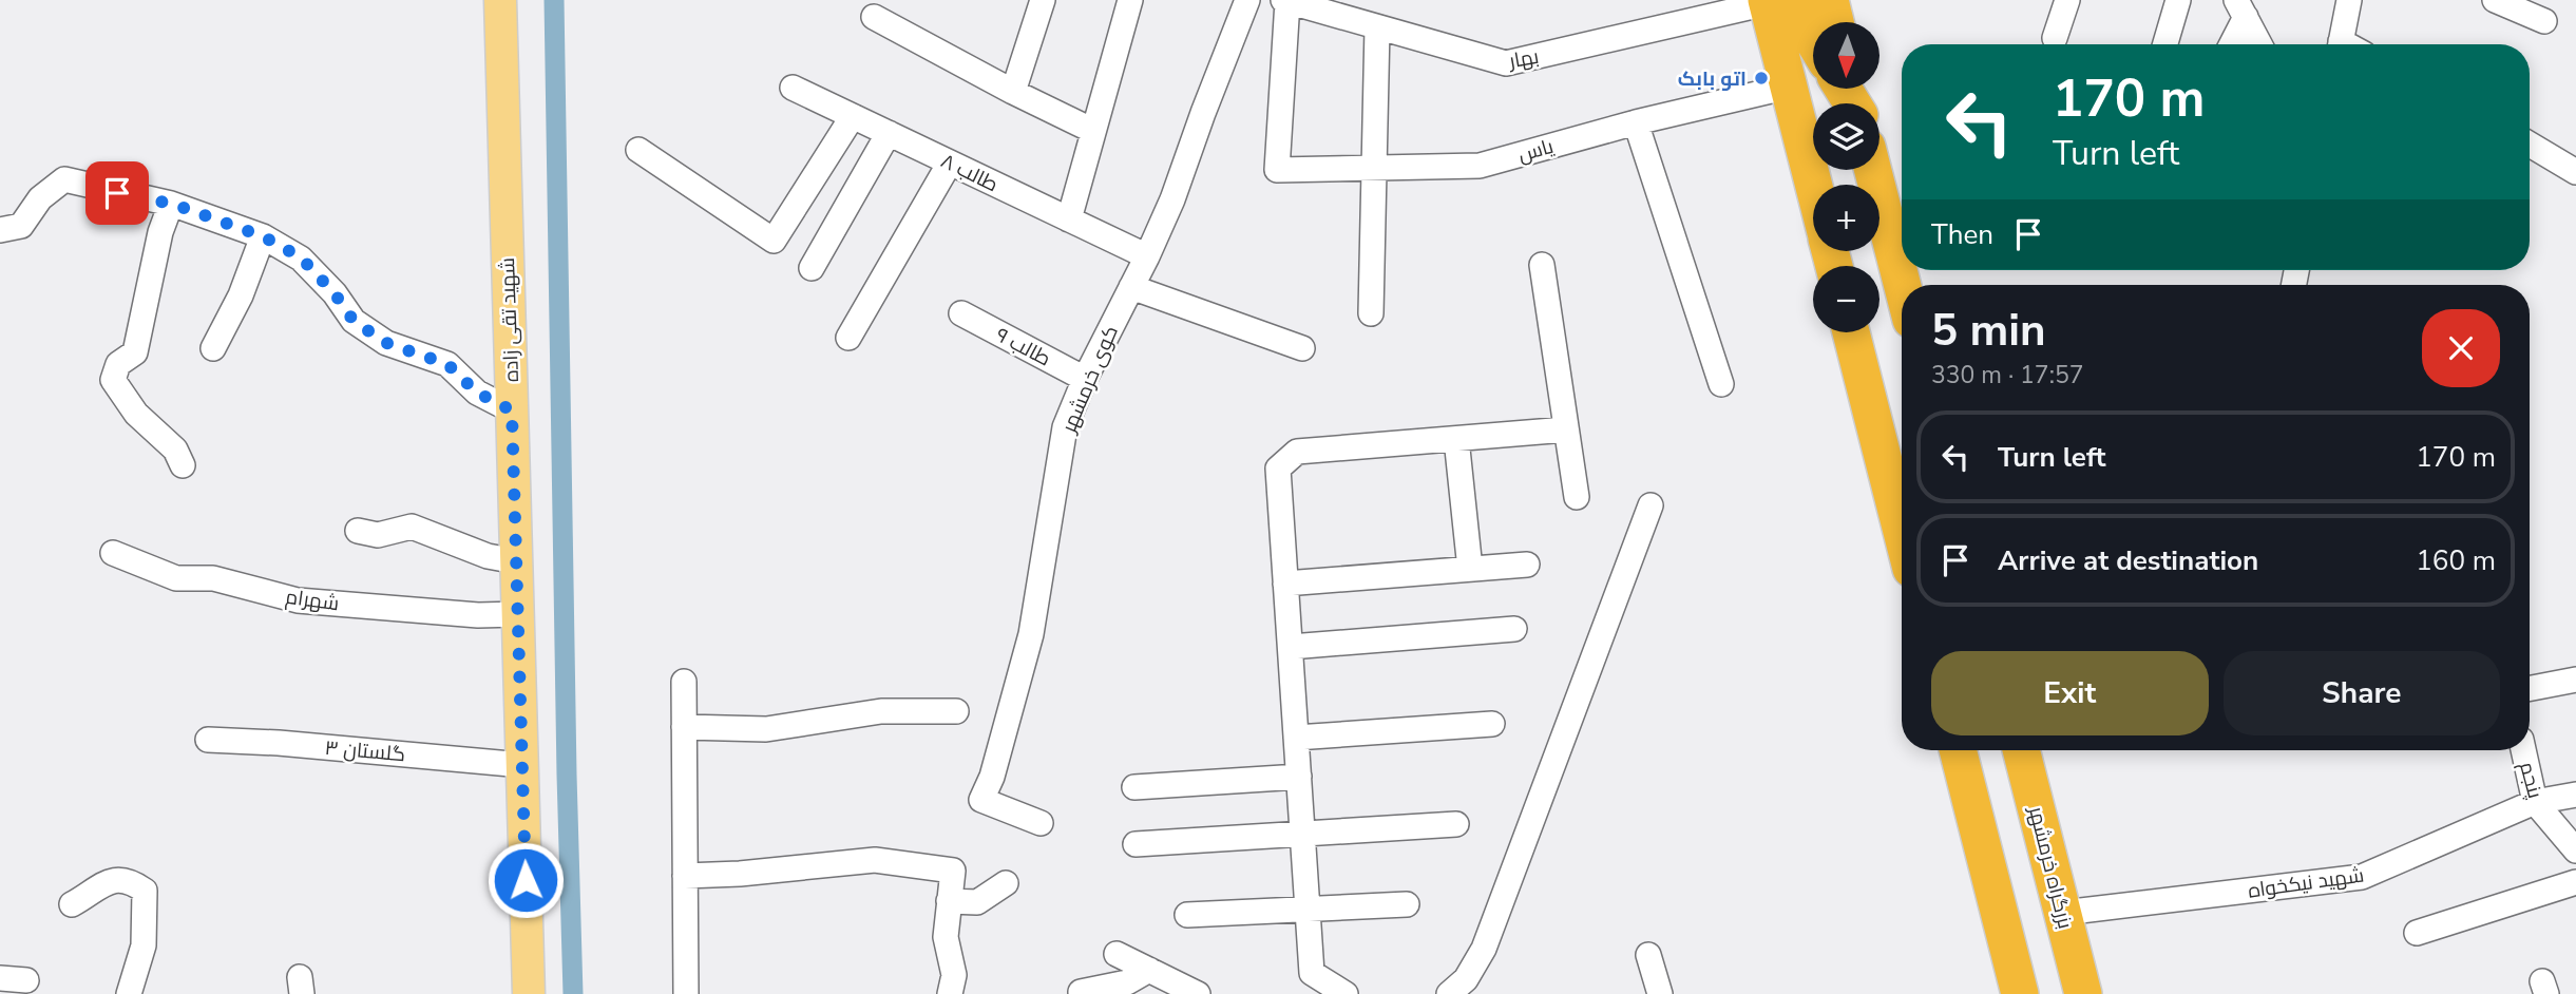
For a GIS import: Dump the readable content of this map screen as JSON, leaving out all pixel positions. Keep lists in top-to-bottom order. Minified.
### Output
{"streets":{"highway":["بزرگراه خرمشهر"],"main road":["شهید تقی زاده"],"street":["بهار","یاس","طالب ۸","طالب ۹","کوی خرمشهر","شهرام","گلستان ۳","پنجم","شهید نیکخواه"]},"crossings":[["بهار","یاس"],["طالب ۸","کوی خرمشهر"],["شهید تقی زاده","شهرام"],["شهید تقی زاده","گلستان ۳"],["طالب ۹","کوی خرمشهر"],["پنجم","شهید نیکخواه"],["بزرگراه خرمشهر","شهید نیکخواه"]],"places":["اتو بابک"],"north":"bottom","page":{"map_buttons":["+","−"],"turn":["170 m","Turn left"],"then":"Then","heading":["5 min","330 m · 17:57"],"list":[{"name":"Turn left","value":"170 m"},{"name":"Arrive at destination","value":"160 m"}],"buttons":["Exit","Share"]}}
